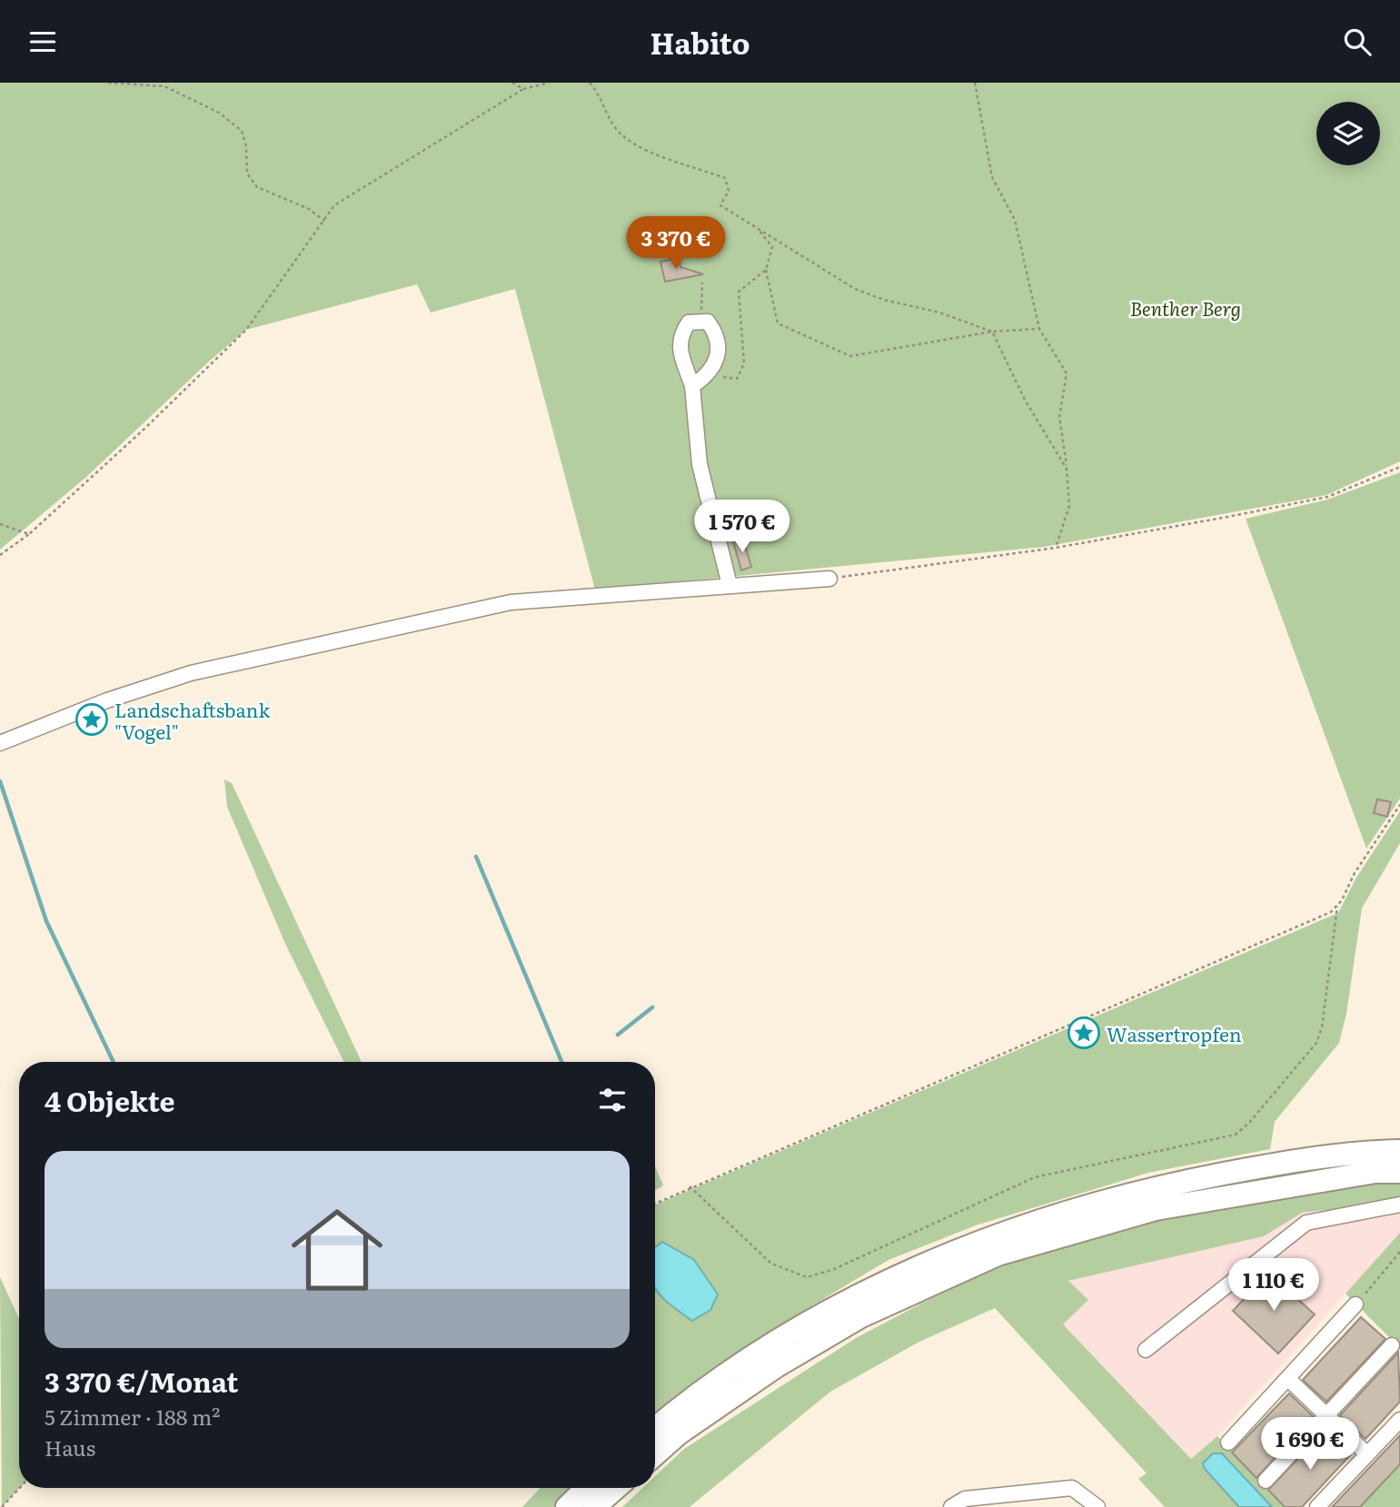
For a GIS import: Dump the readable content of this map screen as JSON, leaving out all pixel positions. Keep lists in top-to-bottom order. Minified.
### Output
{"parks":["Benther Berg"],"places":{"place":["Landschaftsbank \"Vogel\"","Wassertropfen"]},"page":{"header":"Habito","price":["3 370 €","1 570 €","1 110 €","1 690 €"],"heading":"4 Objekte","list":[{"name":"3 370 €/Monat","note":"5 Zimmer · 188 m² · Haus"}]}}
